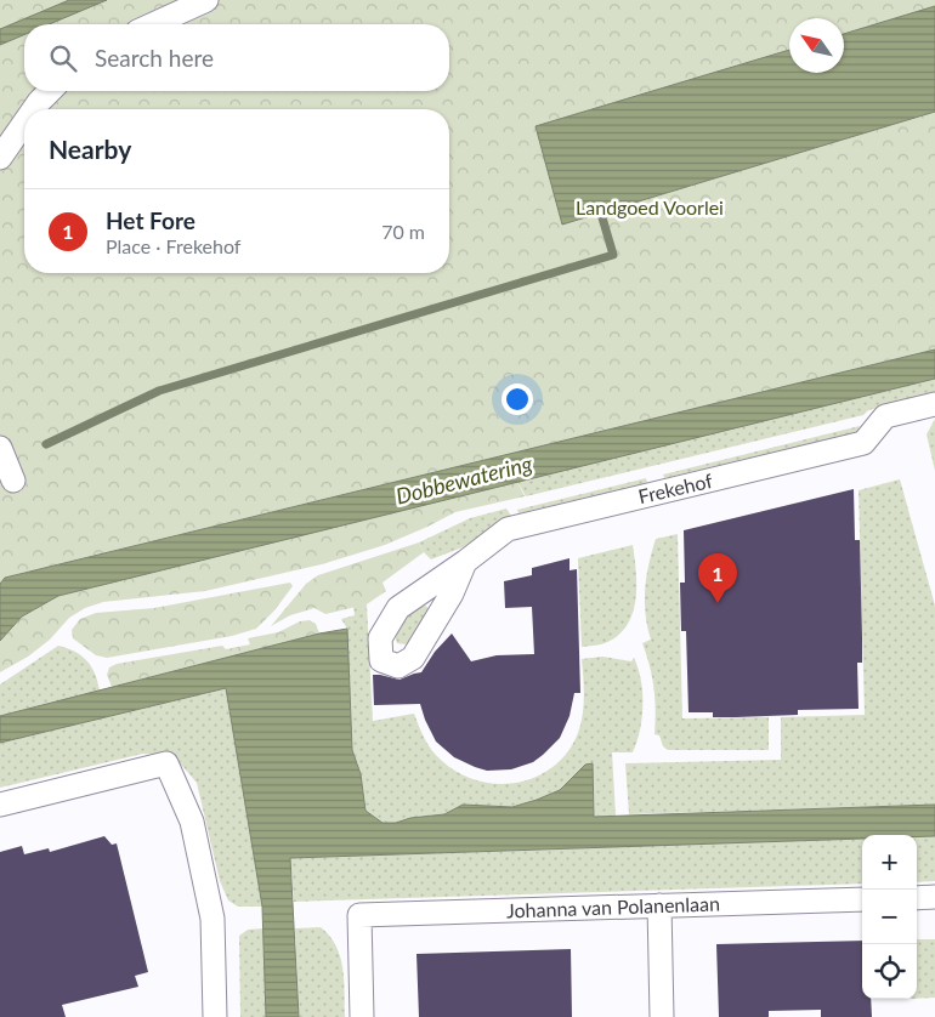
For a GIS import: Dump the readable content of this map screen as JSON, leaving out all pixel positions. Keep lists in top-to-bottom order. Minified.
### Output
{"streets":{"street":["Frekehof","Johanna van Polanenlaan"]},"water":["Dobbewatering"],"parks":["Landgoed Voorlei"],"north":"top left","page":{"search":"Search here","heading":"Nearby","list":[{"mark":"1","name":"Het Fore","note":"Place · Frekehof","value":"70 m"}],"pins":"1","map_buttons":["+","−"]}}
